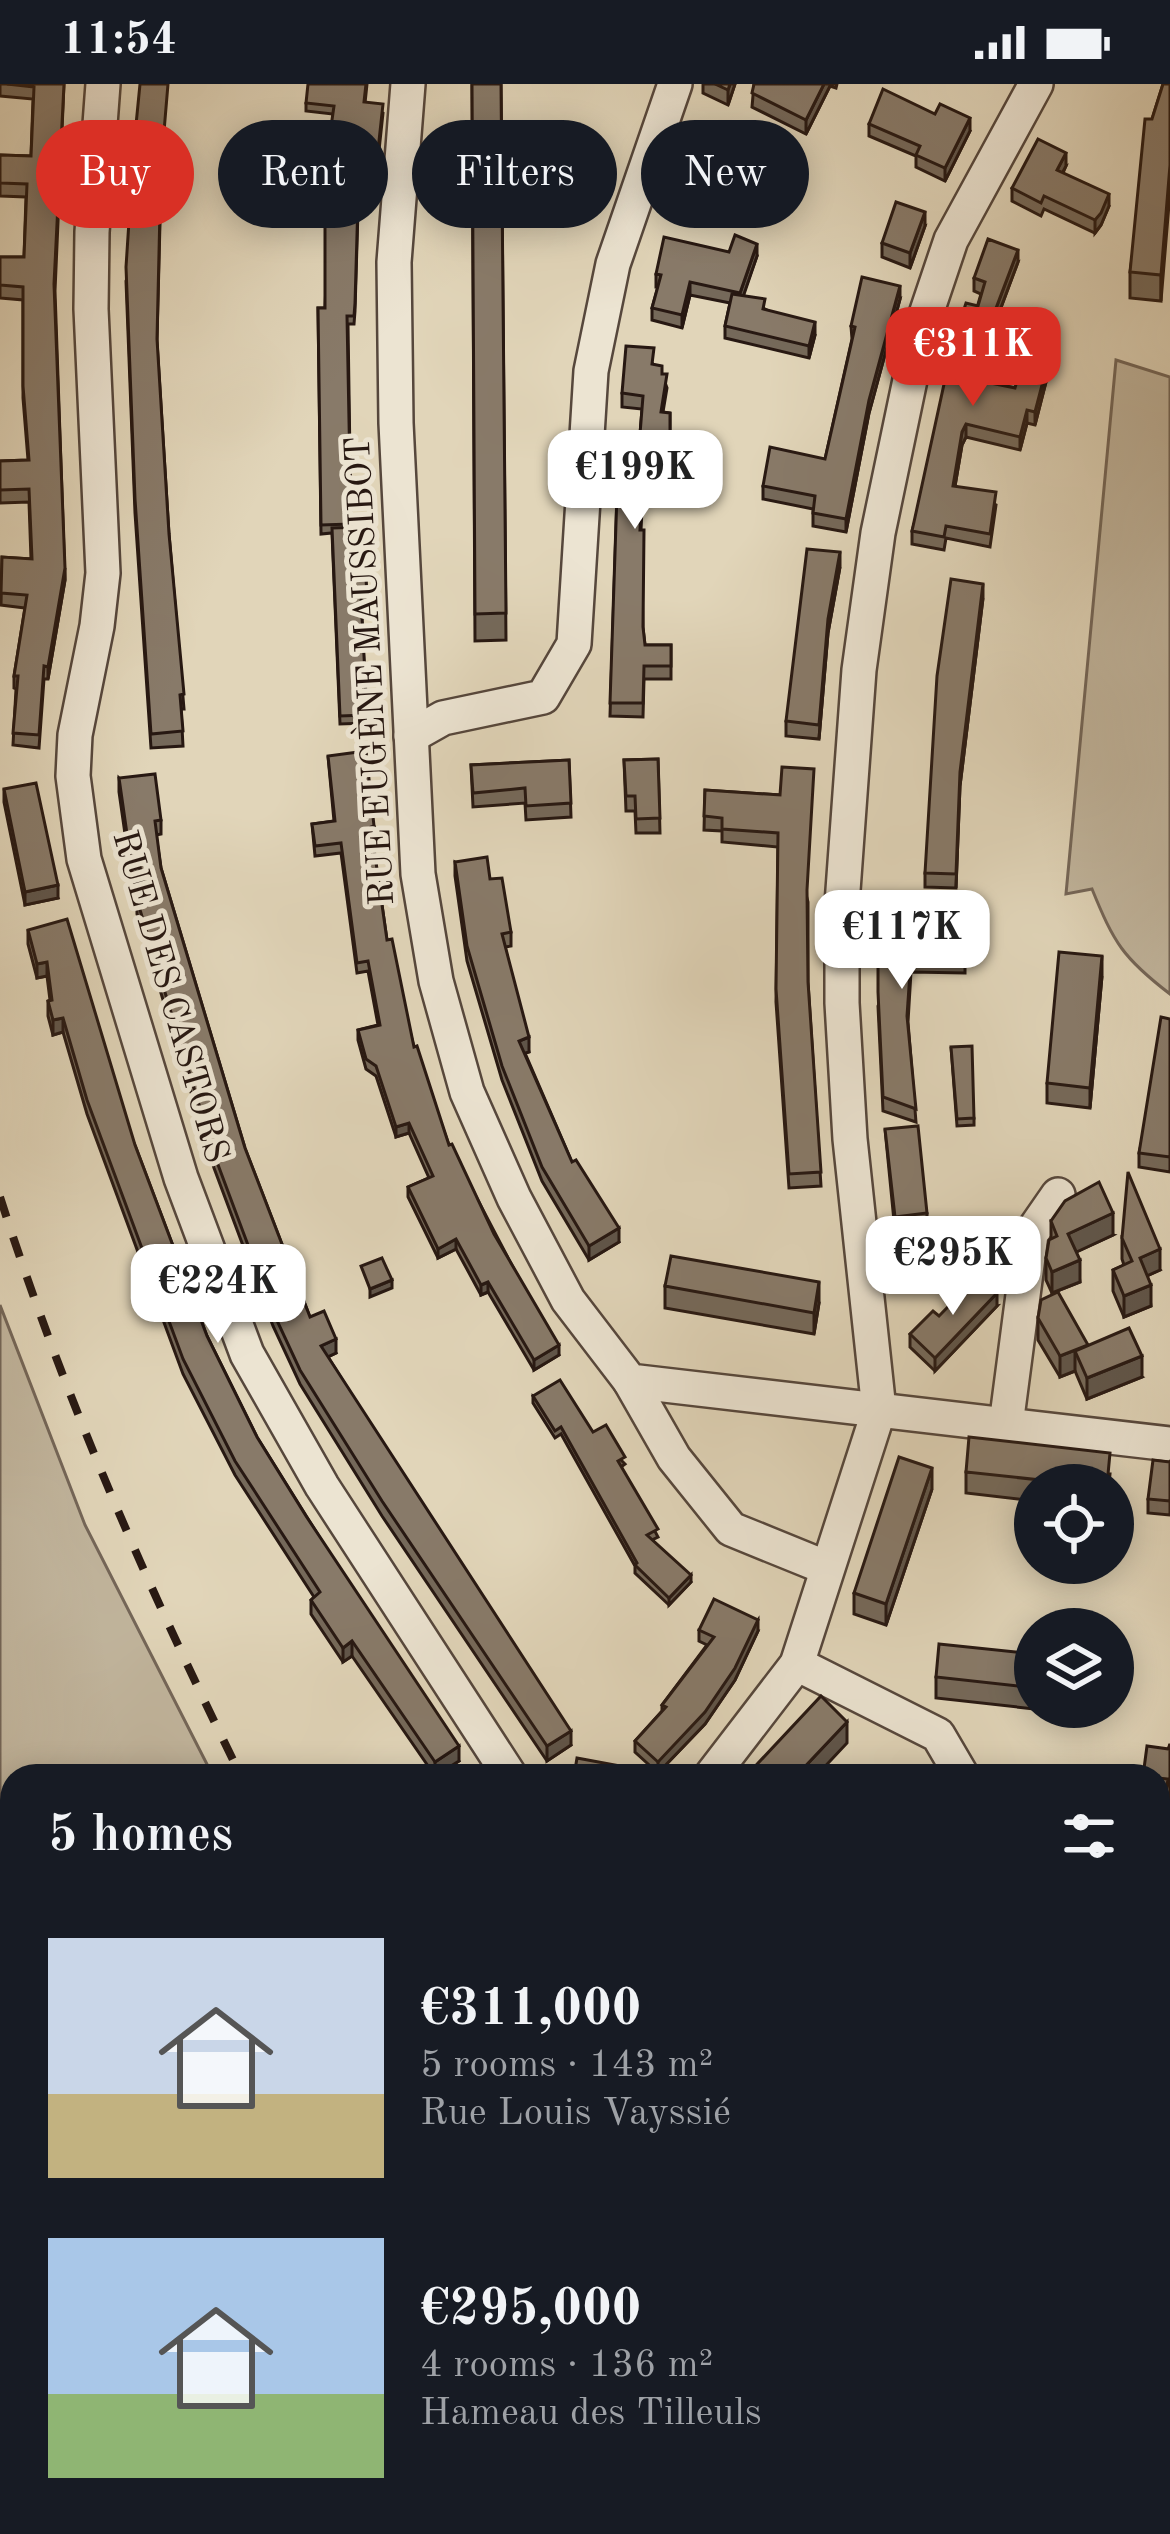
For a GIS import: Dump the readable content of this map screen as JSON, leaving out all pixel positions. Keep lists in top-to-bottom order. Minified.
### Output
{"streets":{"street":["RUE EUGÈNE MAUSSIBOT","RUE DES CASTORS"]},"page":{"status":"11:54","chip":["Buy","Rent","Filters","New"],"price":["€311K","€199K","€117K","€295K","€224K"],"heading":"5 homes","list":[{"name":"€311,000","note":"5 rooms · 143 m² · Rue Louis Vayssié"},{"name":"€295,000","note":"4 rooms · 136 m² · Hameau des Tilleuls"}]}}
